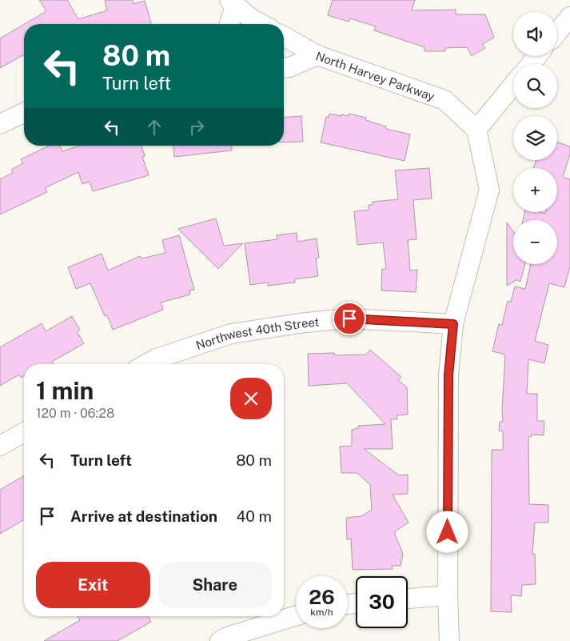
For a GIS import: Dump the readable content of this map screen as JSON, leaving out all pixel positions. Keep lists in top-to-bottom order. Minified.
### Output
{"streets":{"street":["North Harvey Parkway","Northwest 40th Street"]},"page":{"map_buttons":["+","−"],"turn":["80 m","Turn left"],"heading":["1 min","120 m · 06:28"],"list":[{"name":"Turn left","value":"80 m"},{"name":"Arrive at destination","value":"40 m"}],"buttons":["Exit","Share"],"speed":"26 km/h","limit":"30"}}
